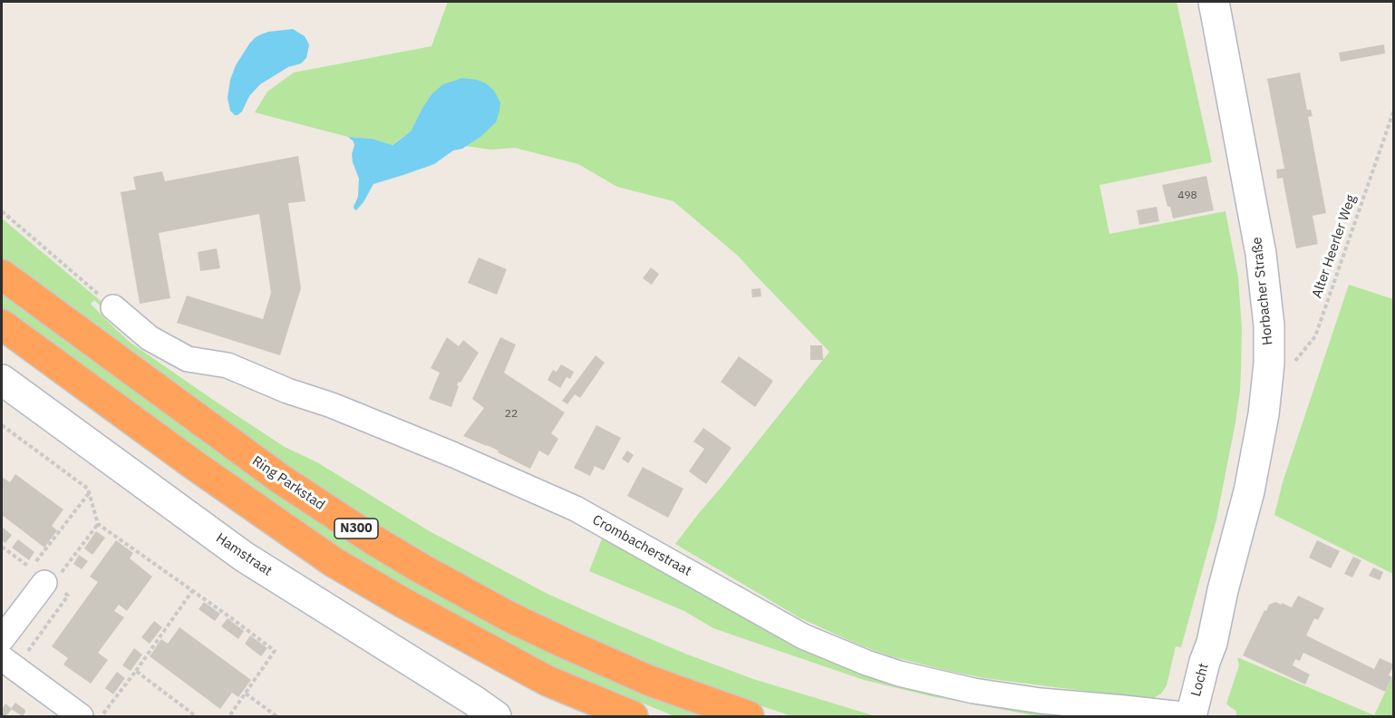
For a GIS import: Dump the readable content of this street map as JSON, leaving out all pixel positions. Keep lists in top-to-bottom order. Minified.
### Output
{"streets":{"highway":["Ring Parkstad","N300"],"main road":["Horbacher Straße","Hamstraat","Locht"],"street":["Crombacherstraat"],"path":["Alter Heerler Weg"]},"crossings":[["Alter Heerler Weg","Horbacher Straße"],["Horbacher Straße","Locht"],["Crombacherstraat","Locht"]],"house_numbers":["498","22"]}
